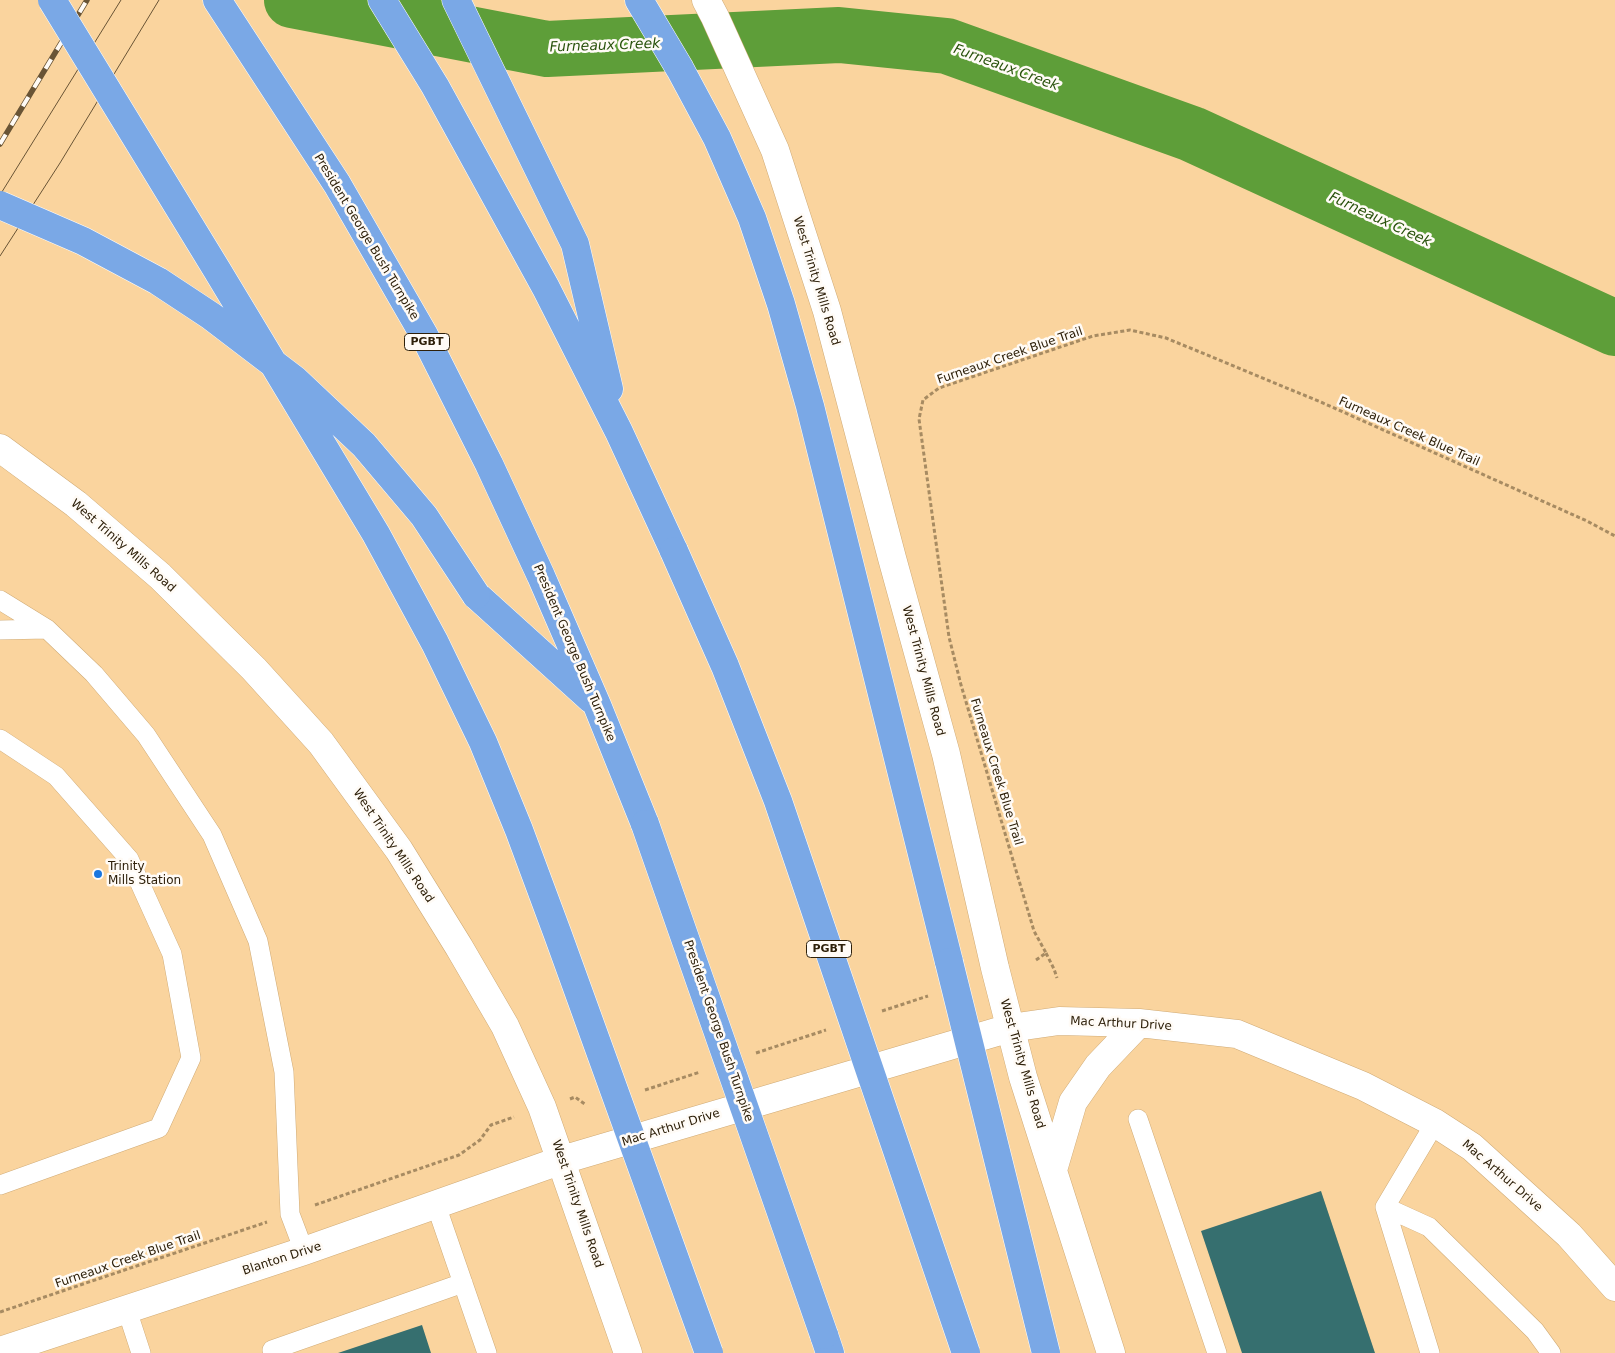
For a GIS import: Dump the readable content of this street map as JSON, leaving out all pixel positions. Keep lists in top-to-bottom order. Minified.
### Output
{"streets":{"highway":["President George Bush Turnpike","PGBT"],"main road":["West Trinity Mills Road","Mac Arthur Drive","Blanton Drive"],"path":["Furneaux Creek Blue Trail"]},"crossings":[["West Trinity Mills Road","Mac Arthur Drive"],["West Trinity Mills Road","Blanton Drive"],["Mac Arthur Drive","Blanton Drive"]],"water":["Furneaux Creek"],"places":["Trinity Mills Station"]}
